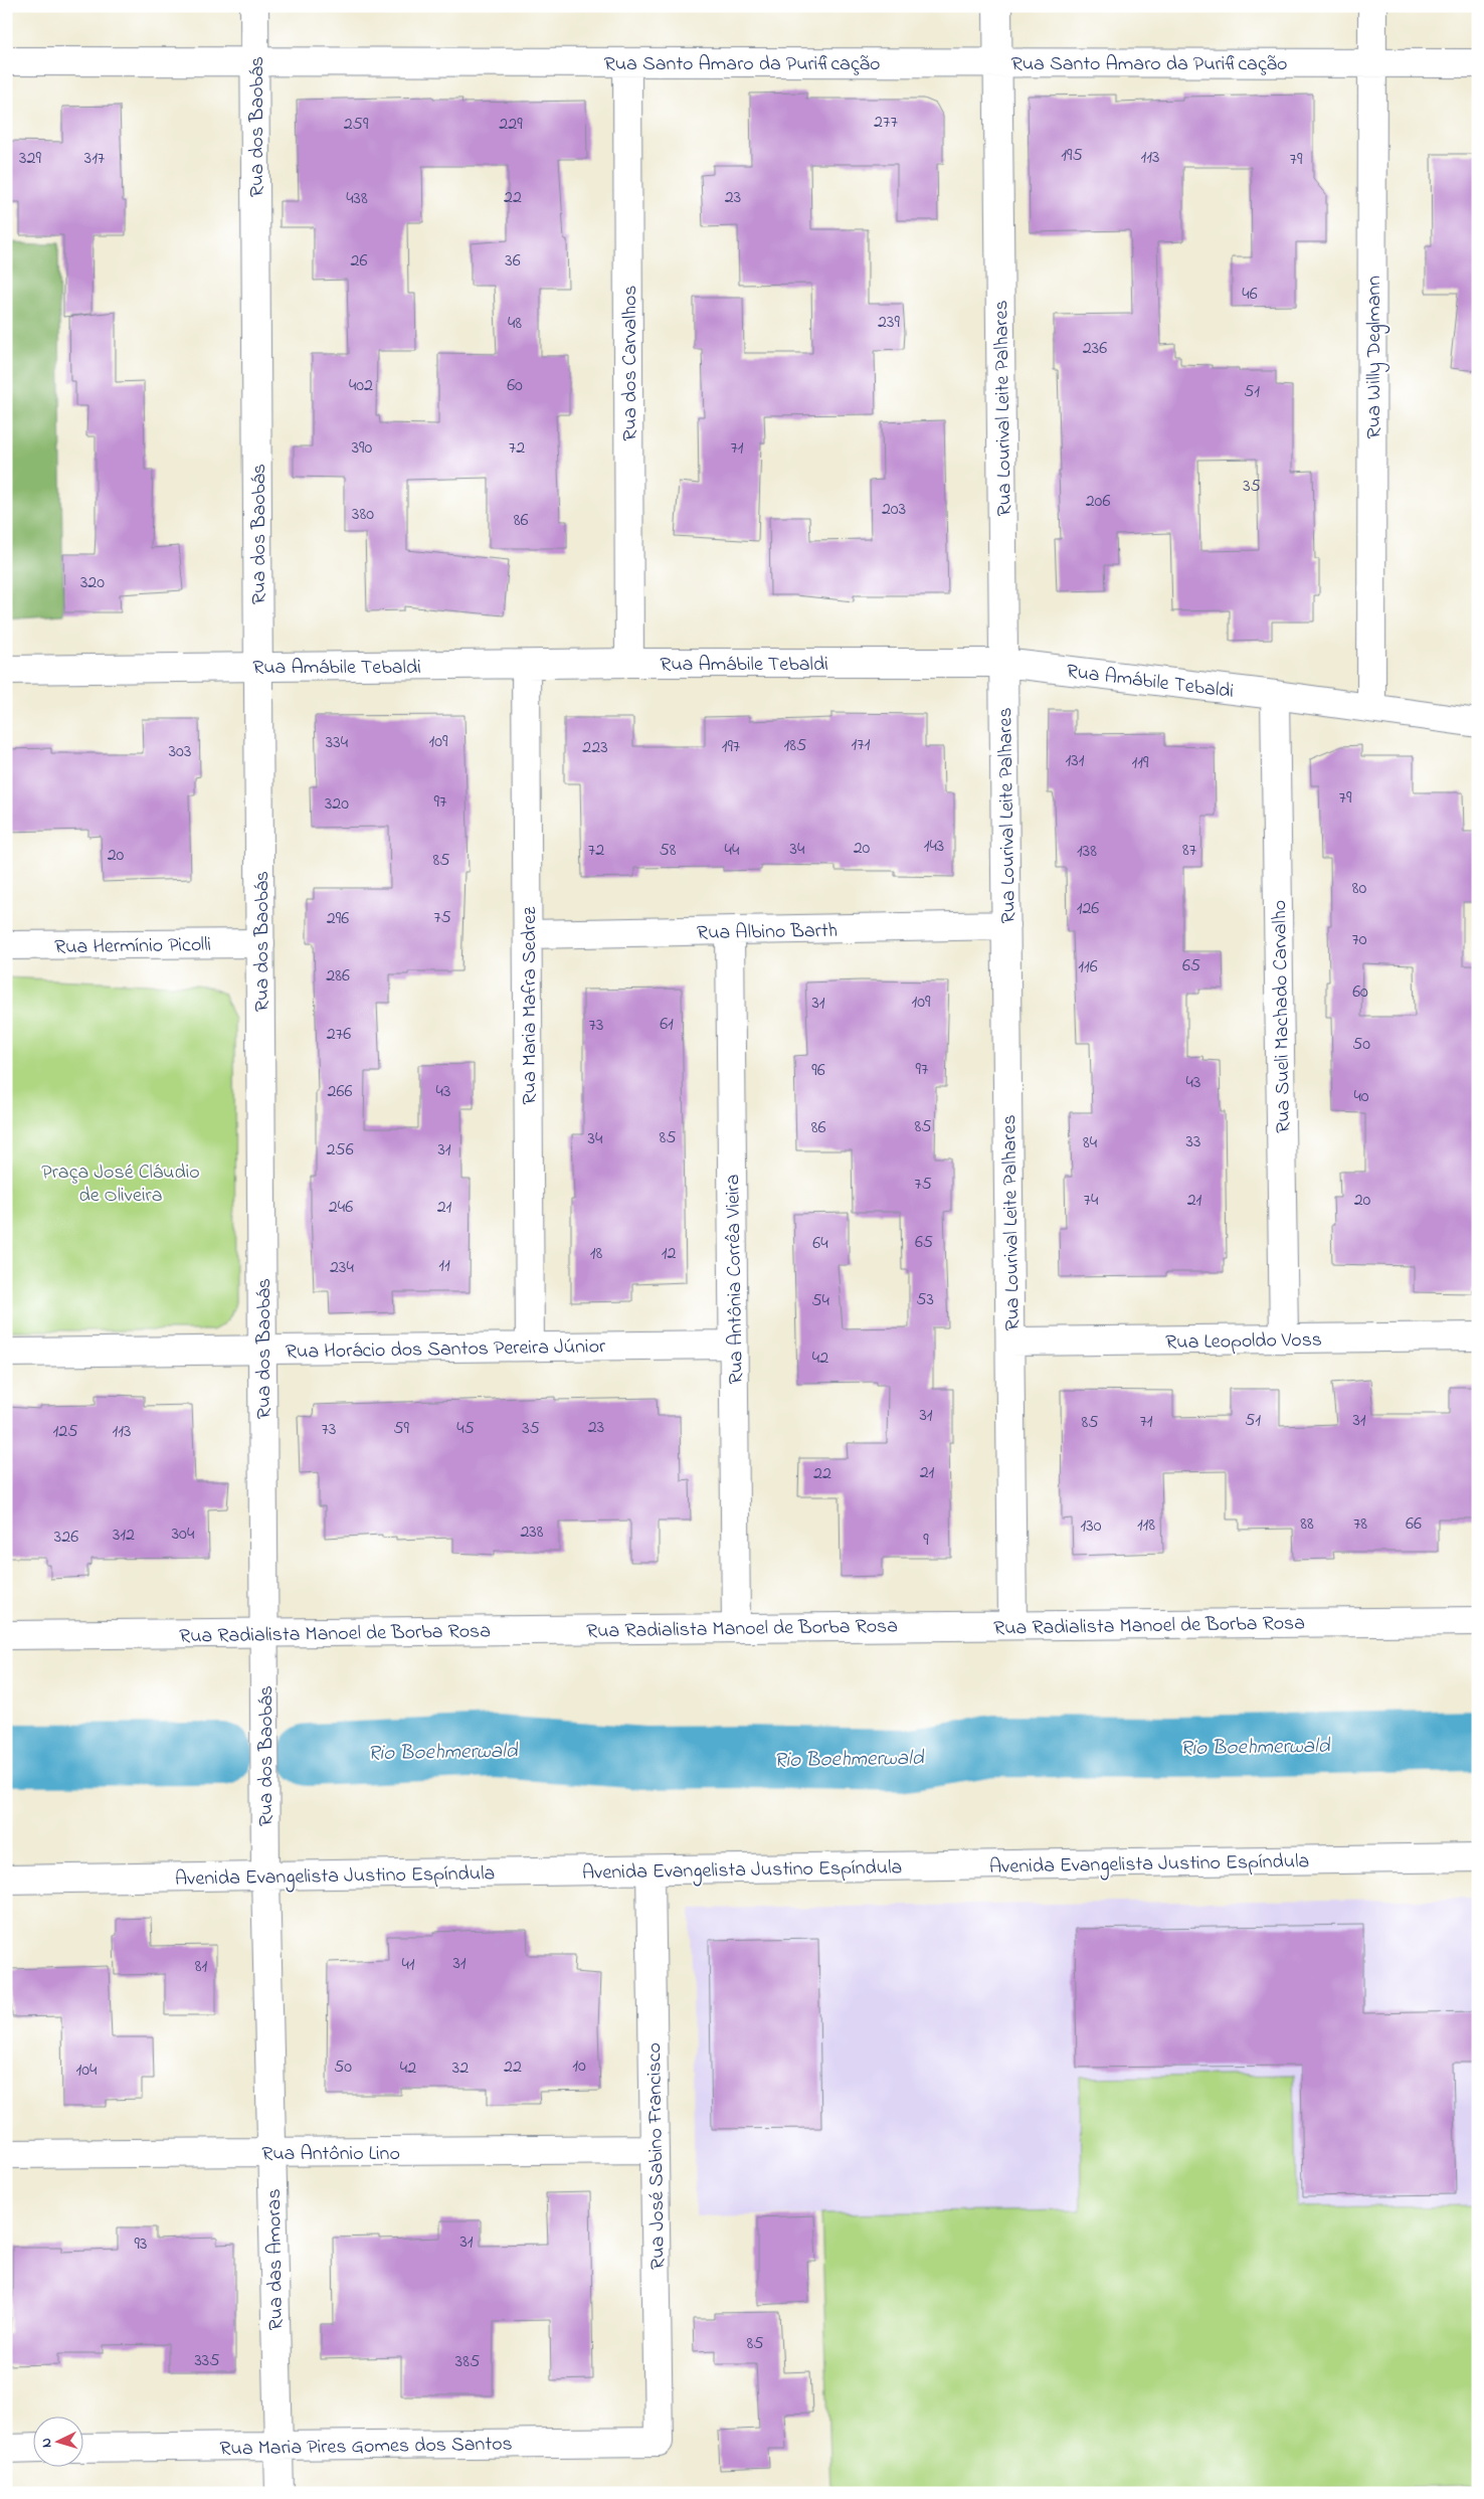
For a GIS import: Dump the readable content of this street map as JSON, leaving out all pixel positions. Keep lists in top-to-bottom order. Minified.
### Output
{"streets":{"street":["Rua Santo Amaro da Purificação","Rua dos Baobás","Rua Willy Deglmann","Rua dos Carvalhos","Rua Lourival Leite Palhares","Rua Amábile Tebaldi","Rua Albino Barth","Rua Hermínio Picolli","Rua Maria Mafra Sedrez","Rua Sueli Machado Carvalho","Rua Antônia Corrêa Vieira","Rua Leopoldo Voss","Rua Horácio dos Santos Pereira Júnior","Rua Radialista Manoel de Borba Rosa","Avenida Evangelista Justino Espíndula","Rua Antônio Lino","Rua José Sabino Francisco","Rua das Amoras","Rua Maria Pires Gomes dos Santos"]},"crossings":[["Rua Santo Amaro da Purificação","Rua dos Baobás"],["Rua Santo Amaro da Purificação","Rua Willy Deglmann"],["Rua Santo Amaro da Purificação","Rua dos Carvalhos"],["Rua Santo Amaro da Purificação","Rua Lourival Leite Palhares"],["Rua dos Baobás","Rua Amábile Tebaldi"],["Rua dos Baobás","Rua Hermínio Picolli"],["Rua dos Baobás","Rua Horácio dos Santos Pereira Júnior"],["Rua dos Baobás","Rua Radialista Manoel de Borba Rosa"],["Rua dos Baobás","Avenida Evangelista Justino Espíndula"],["Rua dos Baobás","Rua das Amoras"],["Rua Willy Deglmann","Rua Amábile Tebaldi"],["Rua dos Carvalhos","Rua Amábile Tebaldi"],["Rua Lourival Leite Palhares","Rua Amábile Tebaldi"],["Rua Lourival Leite Palhares","Rua Albino Barth"],["Rua Lourival Leite Palhares","Rua Leopoldo Voss"],["Rua Lourival Leite Palhares","Rua Radialista Manoel de Borba Rosa"],["Rua Amábile Tebaldi","Rua Maria Mafra Sedrez"],["Rua Amábile Tebaldi","Rua Sueli Machado Carvalho"],["Rua Albino Barth","Rua Maria Mafra Sedrez"],["Rua Albino Barth","Rua Antônia Corrêa Vieira"],["Rua Maria Mafra Sedrez","Rua Horácio dos Santos Pereira Júnior"],["Rua Sueli Machado Carvalho","Rua Leopoldo Voss"],["Rua Antônia Corrêa Vieira","Rua Horácio dos Santos Pereira Júnior"],["Rua Antônia Corrêa Vieira","Rua Radialista Manoel de Borba Rosa"],["Avenida Evangelista Justino Espíndula","Rua José Sabino Francisco"],["Avenida Evangelista Justino Espíndula","Rua das Amoras"],["Rua Antônio Lino","Rua José Sabino Francisco"],["Rua Antônio Lino","Rua das Amoras"],["Rua José Sabino Francisco","Rua Maria Pires Gomes dos Santos"],["Rua das Amoras","Rua Maria Pires Gomes dos Santos"]],"water":["Rio Boehmerwald"],"parks":["Praça José Cláudio de Oliveira"],"house_numbers":["277","259","229","195","113","329","317","79","22","23","438","26","36","46","239","48","236","402","60","51","390","72","71","35","206","203","380","86","320","109","334","171","185","197","223","303","131","119","79","97","320","143","20","34","72","58","44","87","138","20","85","80","126","75","296","70","65","116","286","60","109","31","61","73","276","50","97","96","43","266","43","40","85","86","85","34","33","84","256","31","75","74","21","20","246","21","65","64","18","12","11","234","53","54","42","31","51","31","71","85","23","59","45","35","73","125","113","21","22","88","78","66","118","130","238","304","312","326","9","31","41","81","10","50","22","42","32","104","31","93","85","335","385"],"north":"left"}
